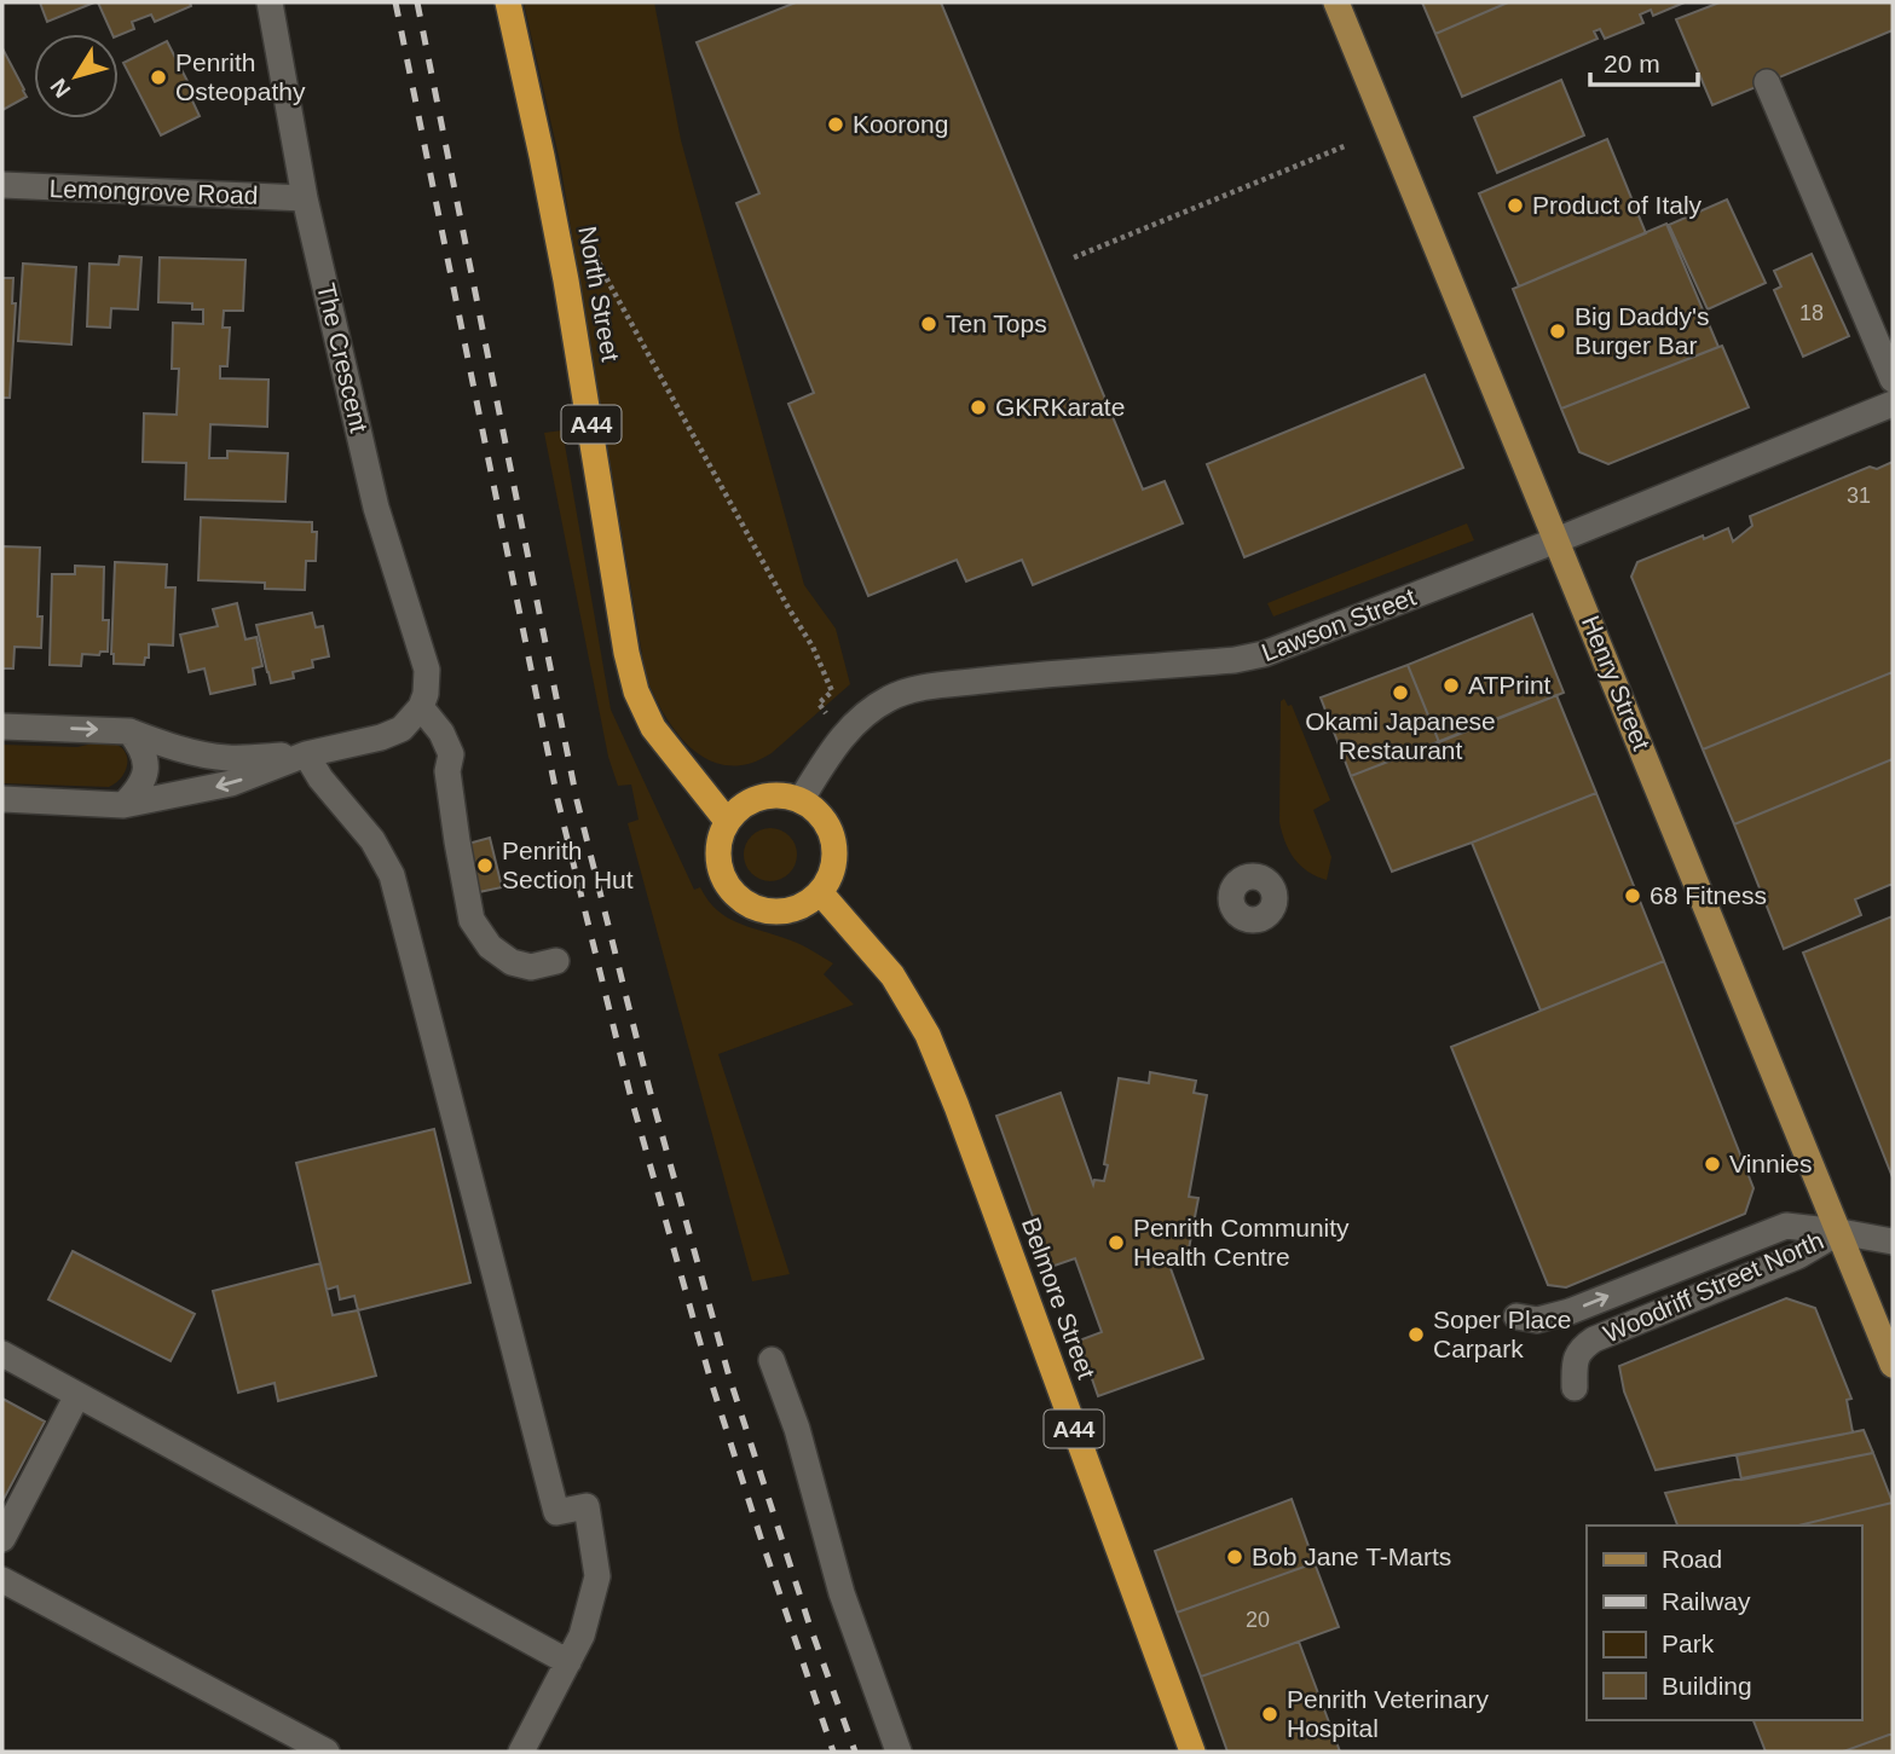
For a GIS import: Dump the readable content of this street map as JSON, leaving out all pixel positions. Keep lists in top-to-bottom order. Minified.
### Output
{"streets":{"highway":["North Street","A44","Belmore Street"],"main road":["Henry Street"],"street":["Lemongrove Road","The Crescent","Lawson Street","Woodriff Street North"]},"crossings":[["Lemongrove Road","The Crescent"],["North Street","Lawson Street"],["North Street","Belmore Street"],["Lawson Street","Henry Street"],["Lawson Street","Belmore Street"],["Henry Street","Woodriff Street North"]],"places":["Penrith Osteopathy","Koorong","Product of Italy","Ten Tops","Big Daddy's Burger Bar","GKRKarate","ATPrint","Okami Japanese Restaurant","Penrith Section Hut","68 Fitness","Vinnies","Penrith Community Health Centre","Soper Place Carpark","Bob Jane T-Marts","Penrith Veterinary Hospital"],"house_numbers":["18","31","20"],"legend":["Road","Railway","Park","Building"],"scale_bar":"20 m","north":"bottom left"}
